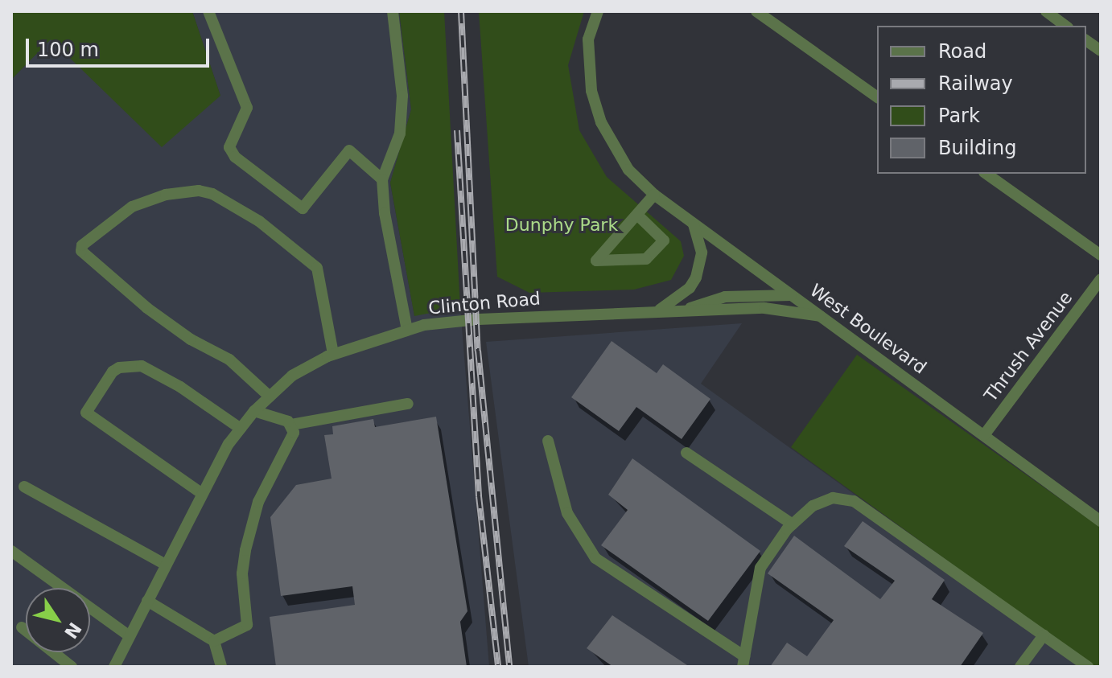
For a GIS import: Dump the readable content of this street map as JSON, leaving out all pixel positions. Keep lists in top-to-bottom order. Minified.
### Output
{"streets":{"street":["Clinton Road","West Boulevard","Thrush Avenue"]},"crossings":[["Clinton Road","West Boulevard"],["West Boulevard","Thrush Avenue"]],"parks":["Dunphy Park"],"legend":["Road","Railway","Park","Building"],"scale_bar":"100 m","north":"bottom right"}
